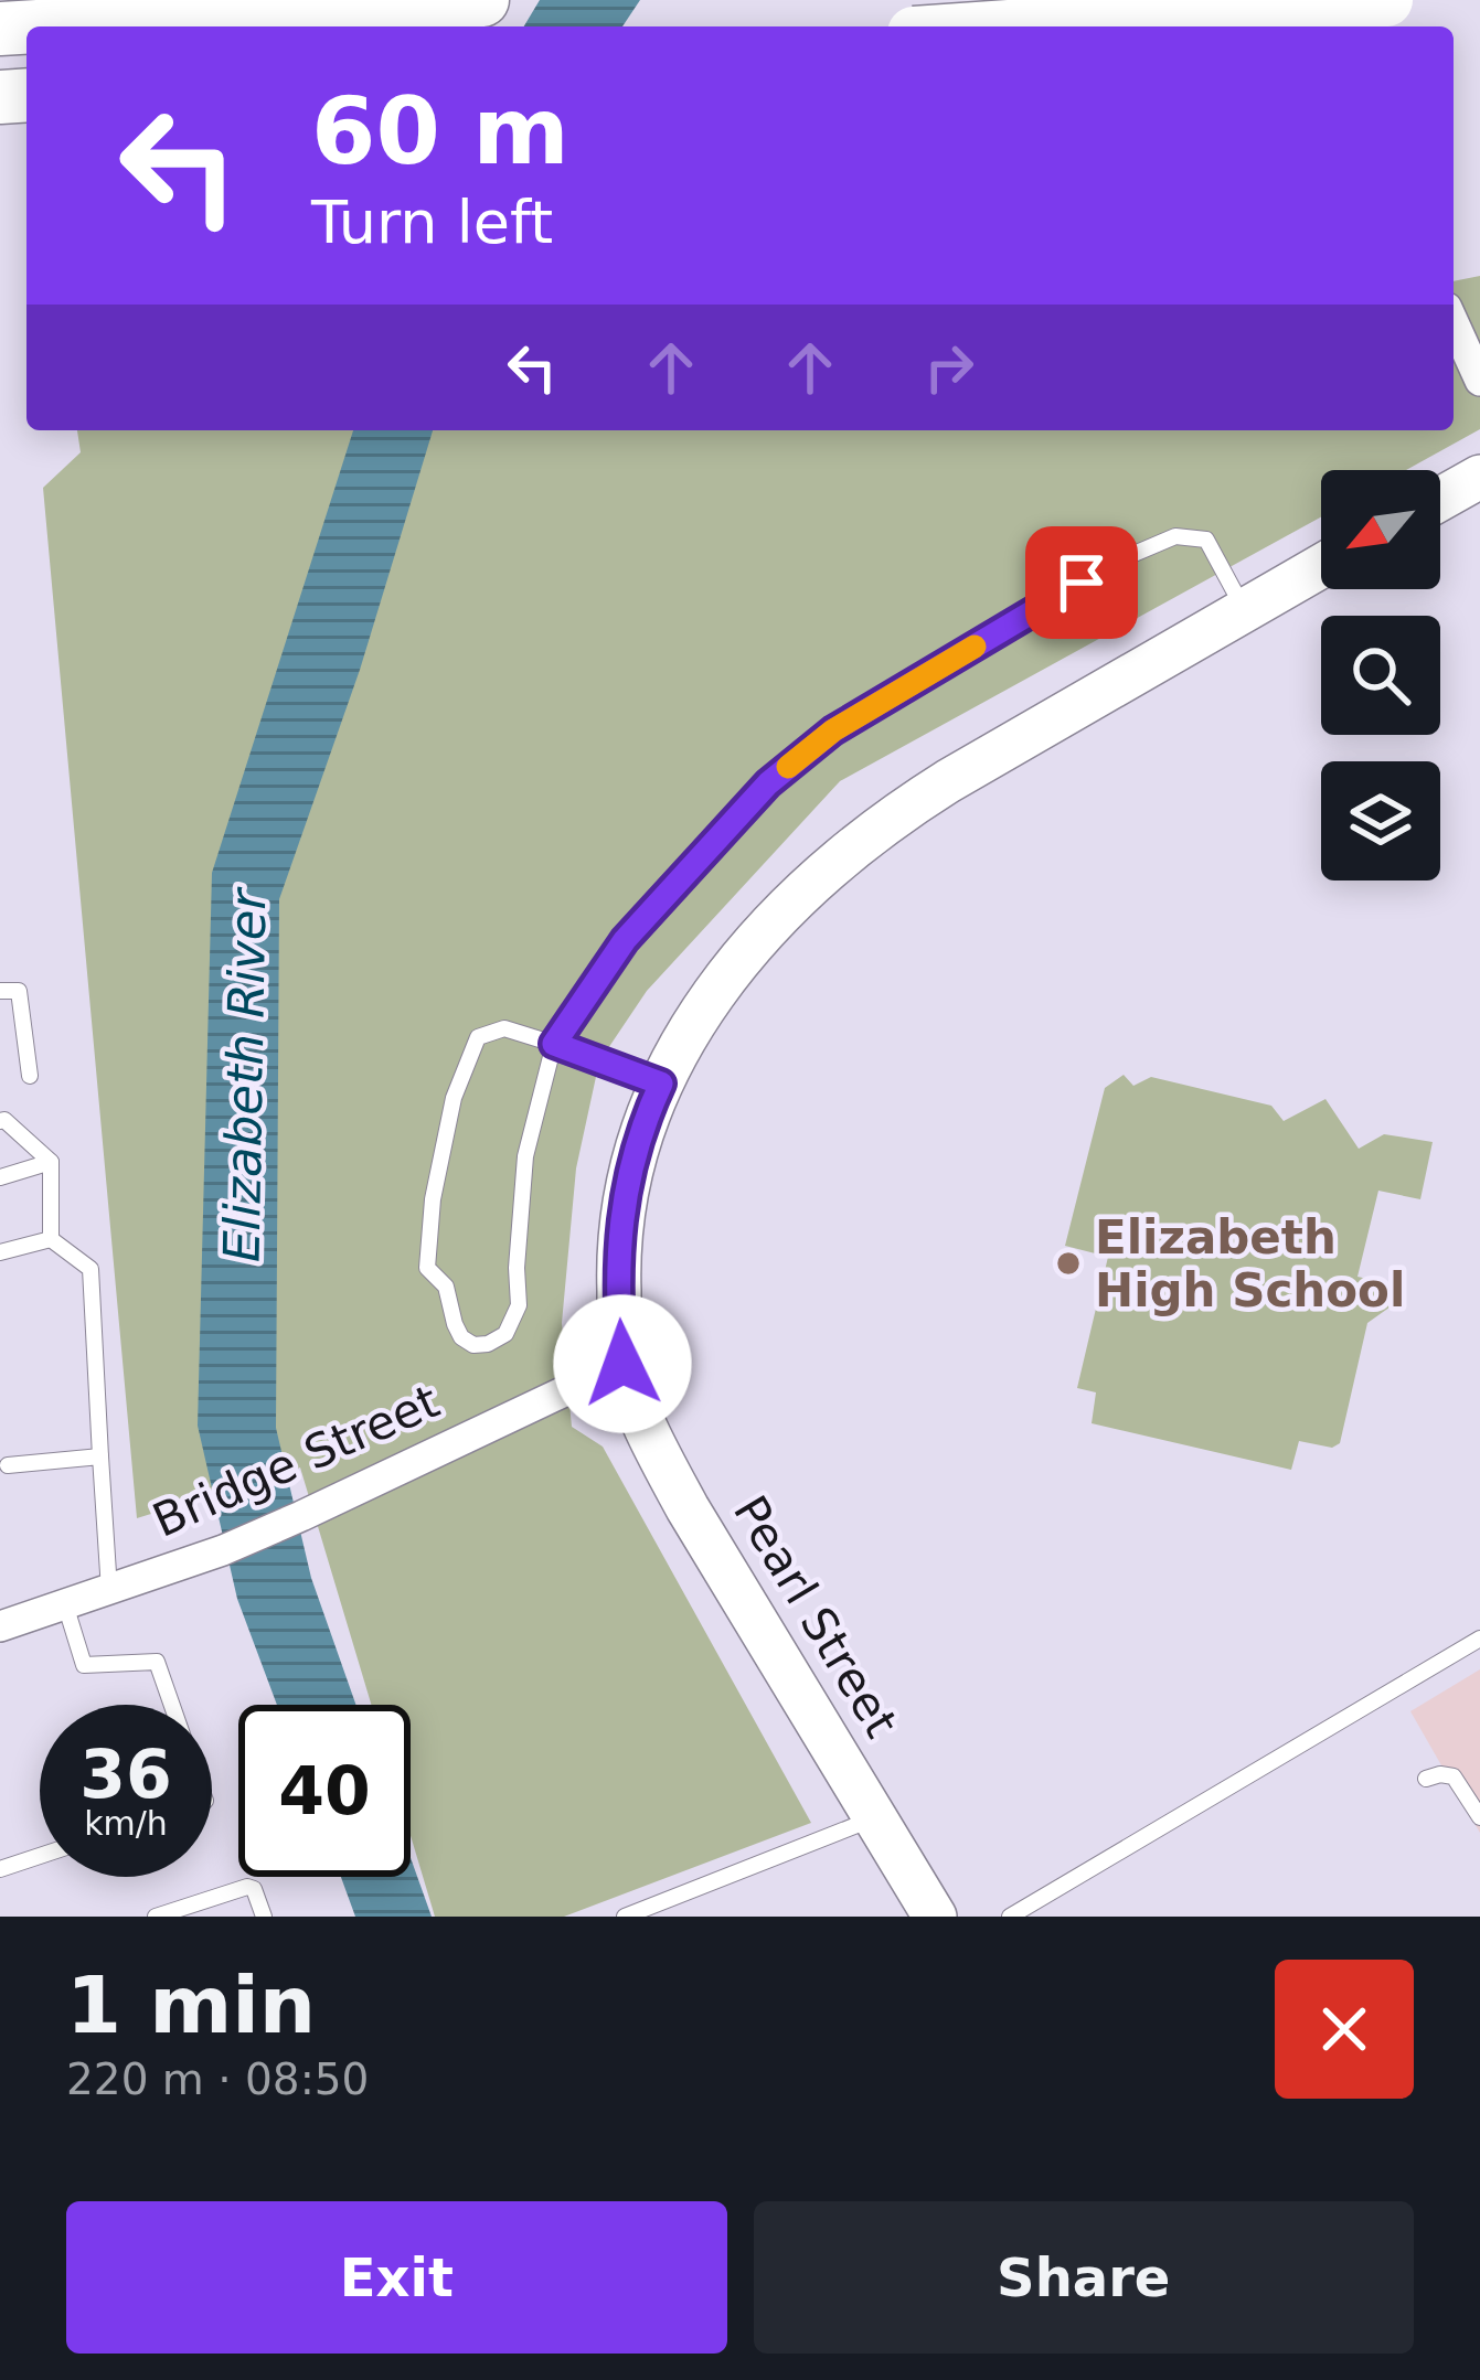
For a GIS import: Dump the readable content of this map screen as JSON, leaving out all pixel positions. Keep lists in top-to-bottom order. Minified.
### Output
{"streets":{"street":["Bridge Street","Pearl Street"]},"crossings":[["Bridge Street","Pearl Street"]],"water":["Elizabeth River"],"places":["Elizabeth High School"],"north":"bottom left","page":{"turn":["60 m","Turn left"],"speed":"36 km/h","limit":"40","heading":["1 min","220 m · 08:50"],"buttons":["Exit","Share"]}}
